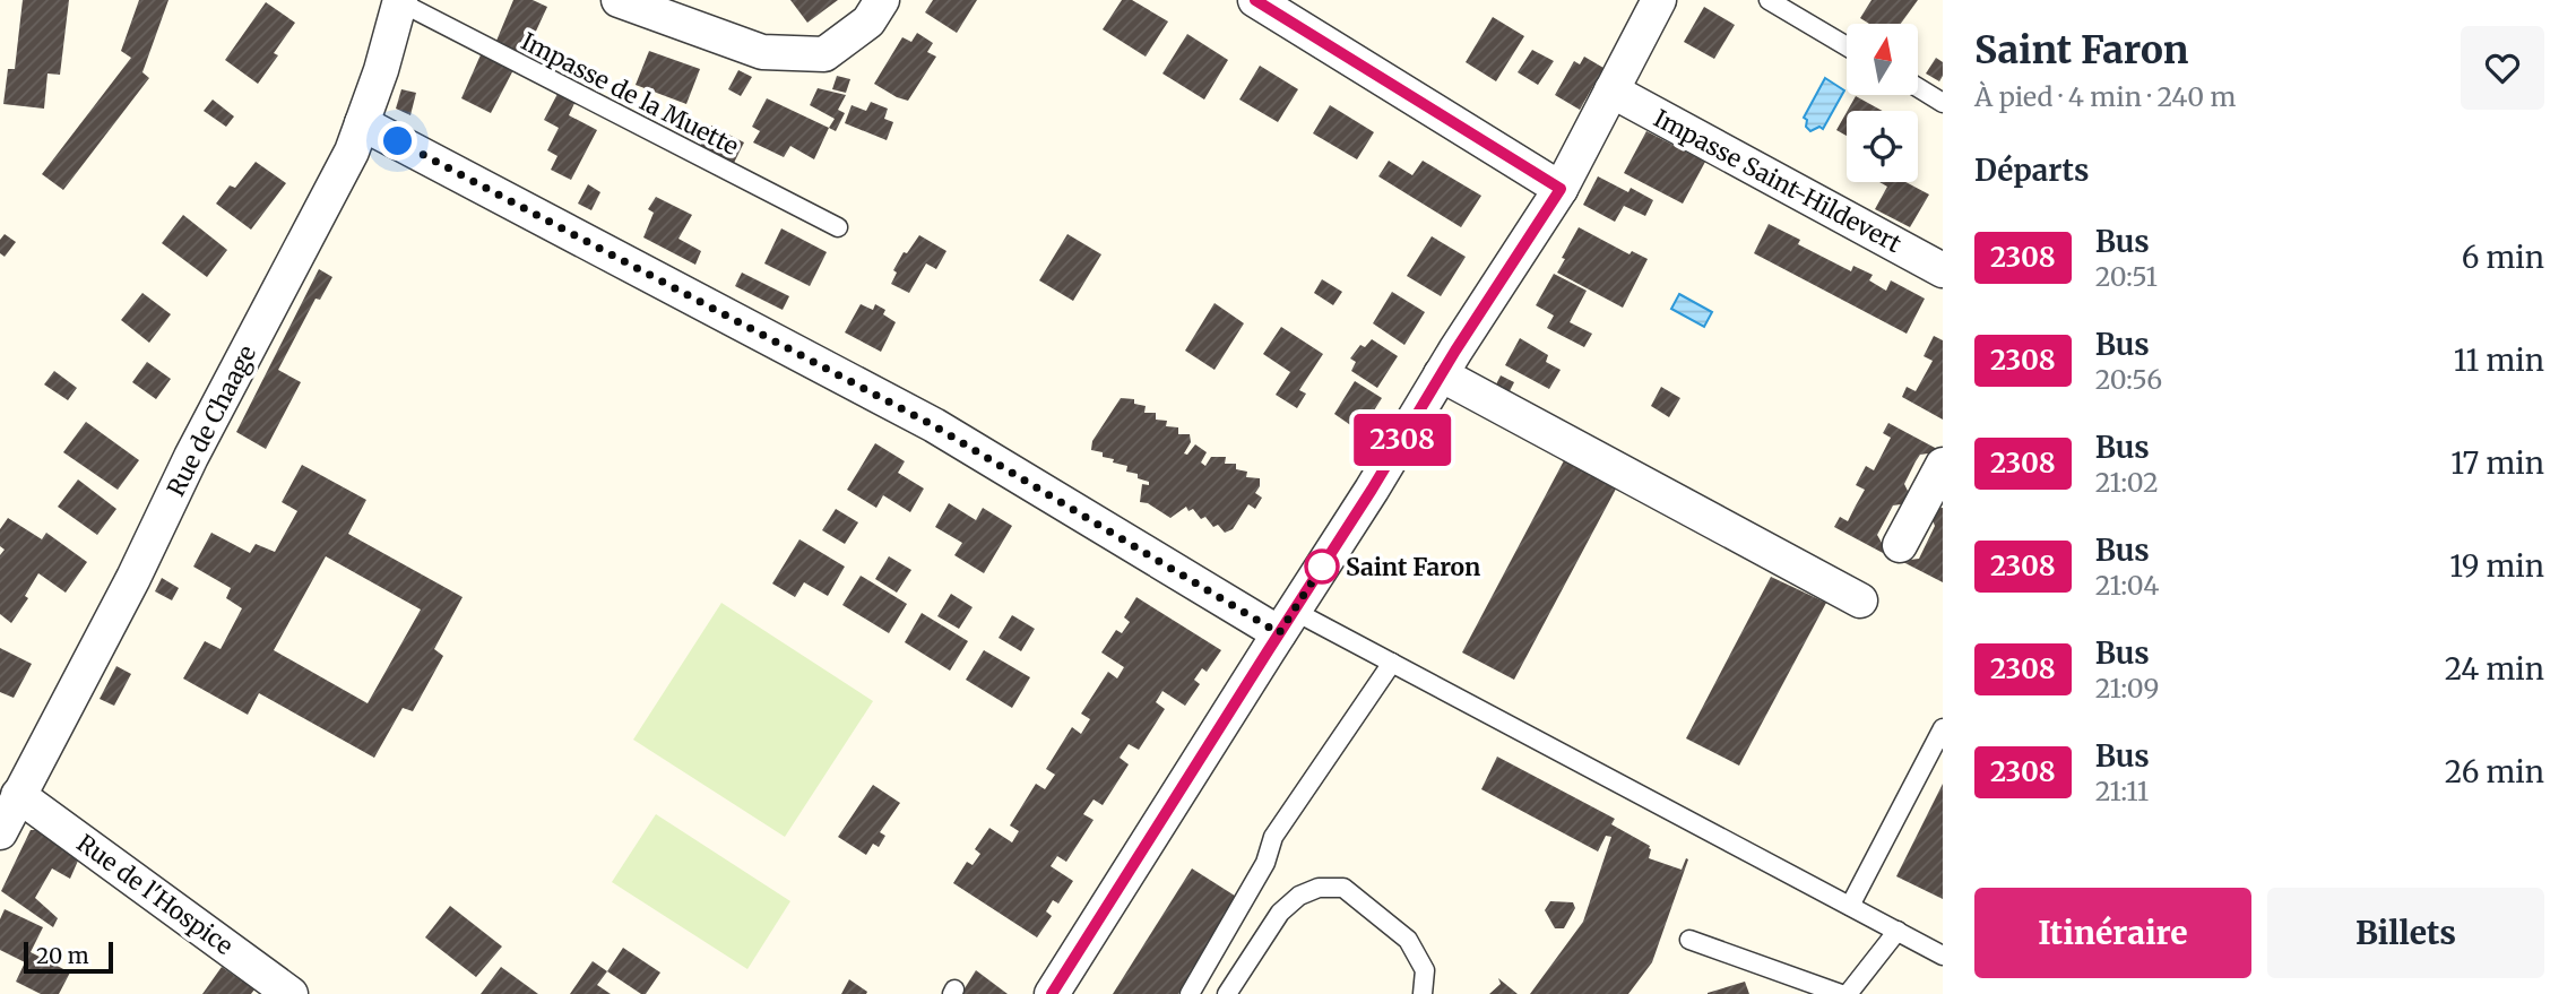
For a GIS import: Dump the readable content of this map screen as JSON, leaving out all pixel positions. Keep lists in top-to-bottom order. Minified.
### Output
{"streets":{"street":["Impasse Saint-Hildevert","Rue de Chaage","Rue de l'Hospice"],"lane":["Impasse de la Muette"]},"crossings":[["Impasse de la Muette","Rue de Chaage"],["Rue de Chaage","Rue de l'Hospice"]],"places":["Saint Faron"],"lines":["bus line 2308"],"scale_bar":"20 m","north":"top","page":{"on_map":"2308","heading":[["Saint Faron","À pied · 4 min · 240 m"],"Départs"],"list":[{"mark":"2308","name":"Bus","note":"20:51","value":"6 min"},{"mark":"2308","name":"Bus","note":"20:56","value":"11 min"},{"mark":"2308","name":"Bus","note":"21:02","value":"17 min"},{"mark":"2308","name":"Bus","note":"21:04","value":"19 min"},{"mark":"2308","name":"Bus","note":"21:09","value":"24 min"},{"mark":"2308","name":"Bus","note":"21:11","value":"26 min"}],"buttons":["Itinéraire","Billets"],"scale":"20 m"}}
